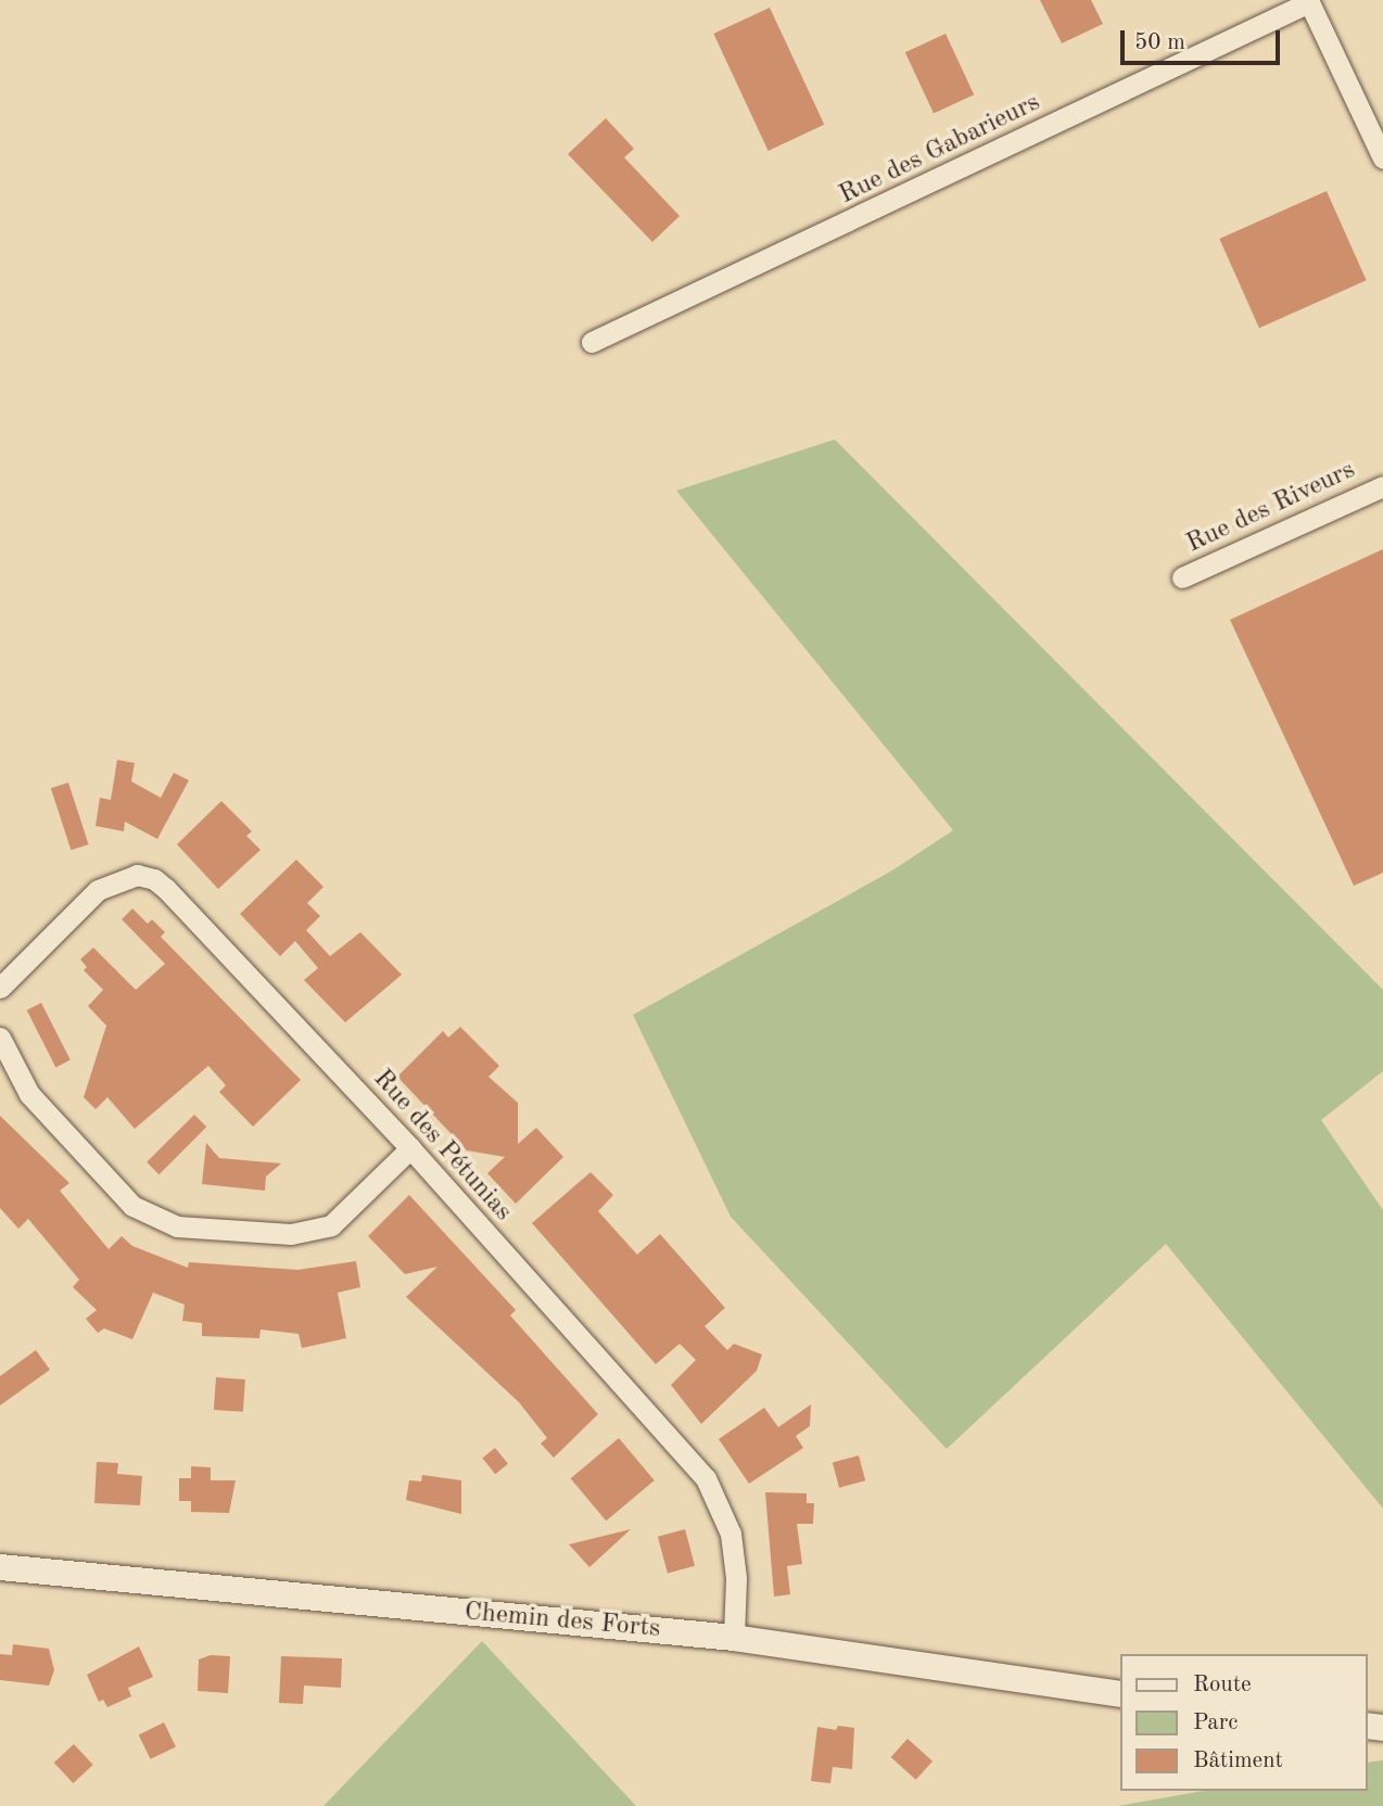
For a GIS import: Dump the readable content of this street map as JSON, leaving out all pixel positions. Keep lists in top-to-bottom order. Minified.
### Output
{"streets":{"street":["Rue des Gabarieurs","Rue des Riveurs","Rue des Pétunias","Chemin des Forts"]},"crossings":[["Rue des Pétunias","Chemin des Forts"]],"legend":["Route","Parc","Bâtiment"],"scale_bar":"50 m"}
